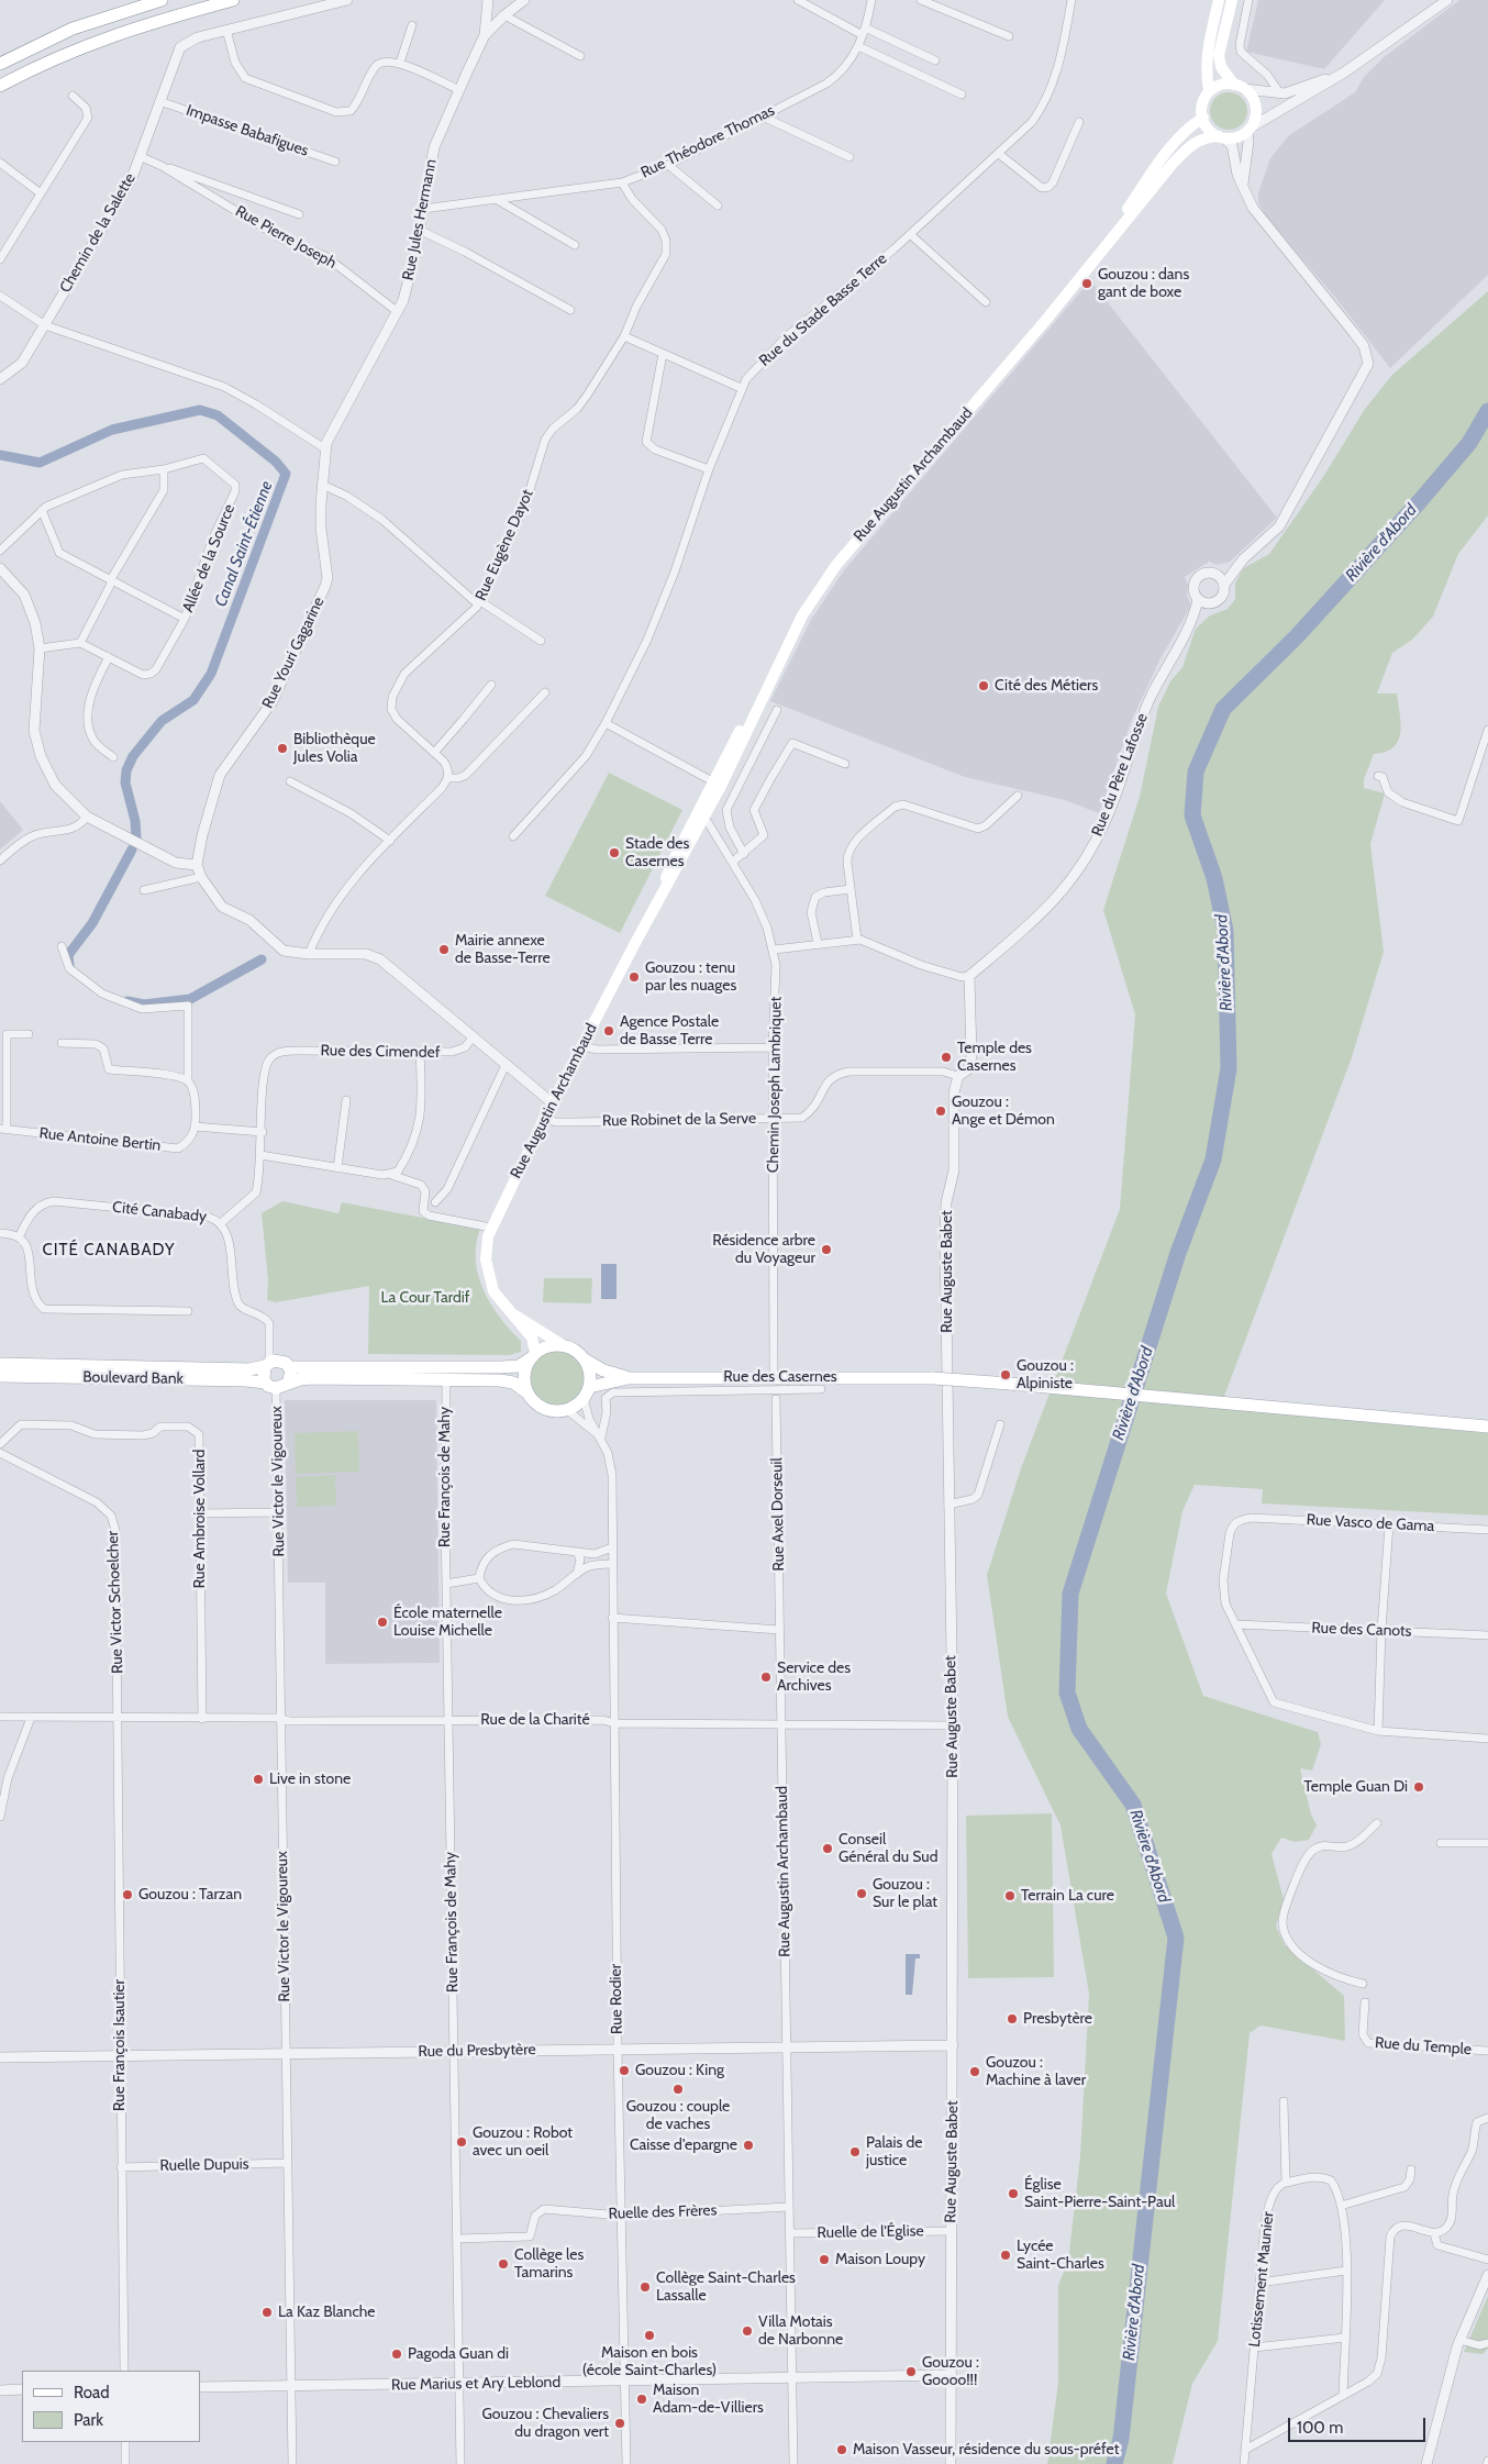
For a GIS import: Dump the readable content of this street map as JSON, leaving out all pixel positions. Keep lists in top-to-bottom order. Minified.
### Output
{"streets":{"main road":["Rue Augustin Archambaud","Rue des Casernes","Boulevard Bank"],"street":["Impasse Babafigues","Rue Théodore Thomas","Rue Jules Hermann","Chemin de la Salette","Rue Pierre Joseph","Rue du Stade Basse Terre","Rue Eugène Dayot","Allée de la Source","Rue Youri Gagarine","Rue du Père Lafosse","Rue des Cimendef","Chemin Joseph Lambriquet","Rue Robinet de la Serve","Rue Antoine Bertin","Cité Canabady","Rue Auguste Babet","Rue François de Mahy","Rue Victor le Vigoureux","Rue Axel Dorseuil","Rue Ambroise Vollard","Rue Vasco de Gama","Rue Victor Schoelcher","Rue des Canots","Rue de la Charité","Rue Rodier","Rue François Isautier","Rue du Temple","Rue du Presbytère","Ruelle Dupuis","Ruelle des Frères","Ruelle de l'Église","Lotissement Maunier","Rue Marius et Ary Leblond"]},"crossings":[["Impasse Babafigues","Chemin de la Salette"],["Rue Théodore Thomas","Rue Jules Hermann"],["Rue Théodore Thomas","Rue Eugène Dayot"],["Rue Jules Hermann","Rue Pierre Joseph"],["Rue Jules Hermann","Rue Youri Gagarine"],["Chemin de la Salette","Rue Pierre Joseph"],["Rue Augustin Archambaud","Chemin Joseph Lambriquet"],["Rue Augustin Archambaud","Rue Robinet de la Serve"],["Rue Augustin Archambaud","Boulevard Bank"],["Rue Augustin Archambaud","Rue Axel Dorseuil"],["Rue Augustin Archambaud","Rue de la Charité"],["Rue Augustin Archambaud","Rue du Presbytère"],["Rue Augustin Archambaud","Ruelle des Frères"],["Rue Augustin Archambaud","Ruelle de l'Église"],["Rue Augustin Archambaud","Rue Marius et Ary Leblond"],["Rue du Père Lafosse","Rue Auguste Babet"],["Chemin Joseph Lambriquet","Rue Robinet de la Serve"],["Chemin Joseph Lambriquet","Rue des Casernes"],["Rue Robinet de la Serve","Rue Auguste Babet"],["Cité Canabady","Boulevard Bank"],["Cité Canabady","Rue Victor le Vigoureux"],["Rue Auguste Babet","Rue de la Charité"],["Rue Auguste Babet","Rue du Presbytère"],["Rue Auguste Babet","Ruelle de l'Église"],["Rue Auguste Babet","Rue Marius et Ary Leblond"],["Boulevard Bank","Rue François de Mahy"],["Boulevard Bank","Rue Victor le Vigoureux"],["Rue François de Mahy","Rue de la Charité"],["Rue François de Mahy","Rue du Presbytère"],["Rue François de Mahy","Ruelle des Frères"],["Rue François de Mahy","Rue Marius et Ary Leblond"],["Rue Victor le Vigoureux","Rue de la Charité"],["Rue Victor le Vigoureux","Rue du Presbytère"],["Rue Victor le Vigoureux","Ruelle Dupuis"],["Rue Victor le Vigoureux","Rue Marius et Ary Leblond"],["Rue Ambroise Vollard","Rue de la Charité"],["Rue Vasco de Gama","Rue des Canots"],["Rue Victor Schoelcher","Rue de la Charité"],["Rue Victor Schoelcher","Rue François Isautier"],["Rue de la Charité","Rue Rodier"],["Rue de la Charité","Rue François Isautier"],["Rue Rodier","Rue du Presbytère"],["Rue Rodier","Ruelle des Frères"],["Rue Rodier","Rue Marius et Ary Leblond"],["Rue François Isautier","Rue du Presbytère"],["Rue François Isautier","Ruelle Dupuis"]],"districts":["CITÉ CANABADY"],"water":["Rivière d'Abord","Canal Saint-Étienne"],"parks":["La Cour Tardif"],"places":["Gouzou : dans gant de boxe","Cité des Métiers","Bibliothèque Jules Volia","Stade des Casernes","Mairie annexe de Basse-Terre","Gouzou : tenu par les nuages","Agence Postale de Basse Terre","Temple des Casernes","Gouzou : Ange et Démon","Résidence arbre du Voyageur","Gouzou : Alpiniste","École maternelle Louise Michelle","Service des Archives","Live in stone","Temple Guan Di","Conseil Général du Sud","Gouzou : Sur le plat","Gouzou : Tarzan","Terrain La cure","Presbytère","Gouzou : King","Gouzou : Machine à laver","Gouzou : couple de vaches","Gouzou : Robot avec un oeil","Caisse d'epargne","Palais de justice","Église Saint-Pierre-Saint-Paul","Lycée Saint-Charles","Maison Loupy","Collège les Tamarins","Collège Saint-Charles Lassalle","La Kaz Blanche","Villa Motais de Narbonne","Maison en bois (école Saint-Charles)","Pagoda Guan di","Gouzou : Goooo!!!","Maison Adam-de-Villiers","Gouzou : Chevaliers du dragon vert","Maison Vasseur, résidence du sous-préfet"],"legend":["Road","Park"],"scale_bar":"100 m"}
